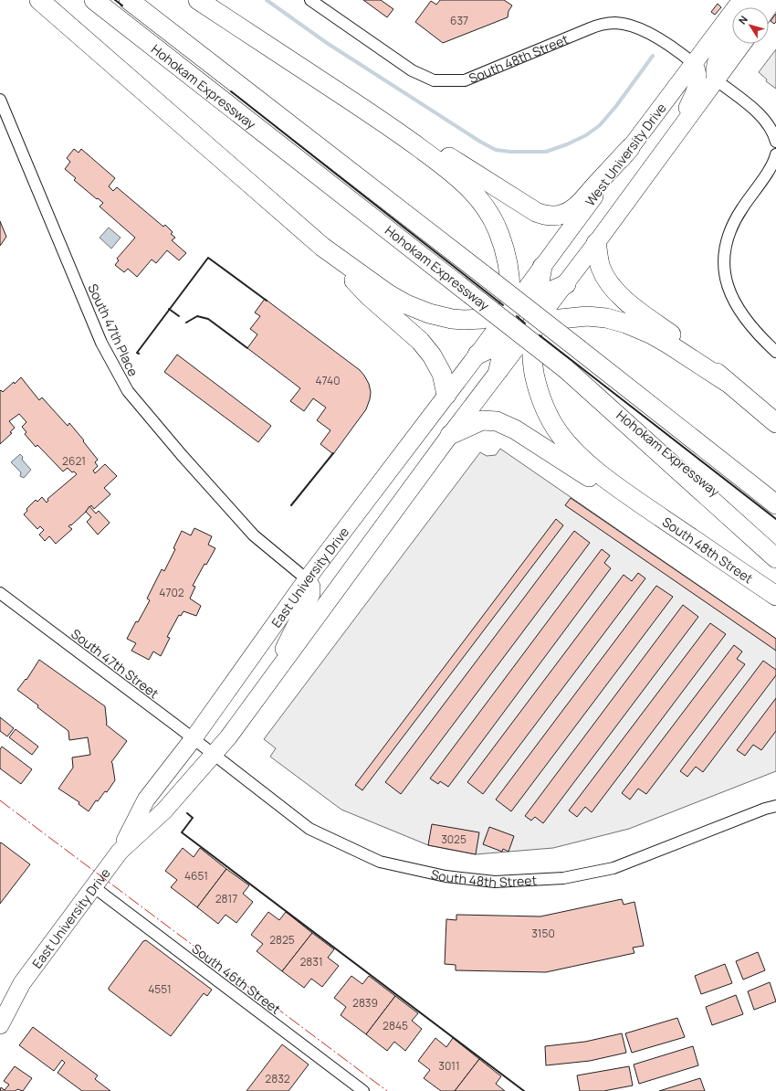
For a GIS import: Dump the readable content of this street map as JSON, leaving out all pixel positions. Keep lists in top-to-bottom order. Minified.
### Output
{"streets":{"highway":["South 48th Street","Hohokam Expressway"],"main road":["West University Drive","East University Drive"],"street":["South 47th Place","South 47th Street","South 46th Street"]},"crossings":[["South 48th Street","West University Drive"],["South 48th Street","East University Drive"],["South 48th Street","South 47th Street"],["West University Drive","East University Drive"],["South 47th Place","East University Drive"],["East University Drive","South 47th Street"],["East University Drive","South 46th Street"]],"house_numbers":["637","4740","2621","4702","3025","4651","2817","3150","2825","2831","4551","2839","2845","3011","2832"],"north":"top left"}
